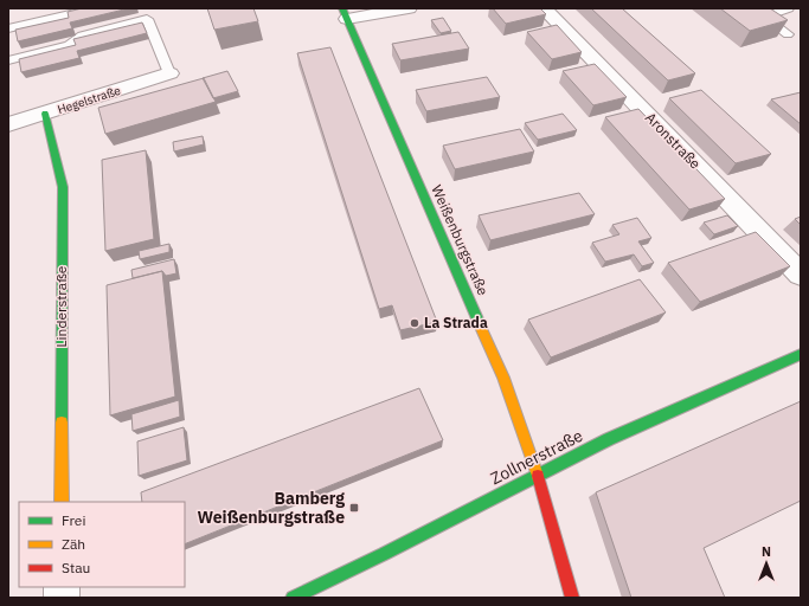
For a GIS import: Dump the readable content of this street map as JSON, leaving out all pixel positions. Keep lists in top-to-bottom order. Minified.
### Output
{"streets":{"street":["Hegelstraße","Aronstraße","Weißenburgstraße","Linderstraße","Zollnerstraße"]},"crossings":[["Hegelstraße","Linderstraße"],["Weißenburgstraße","Zollnerstraße"]],"places":{"other":["La Strada"],"transit":["Bamberg Weißenburgstraße"]},"legend":["Frei","Zäh","Stau"],"north":"top"}
